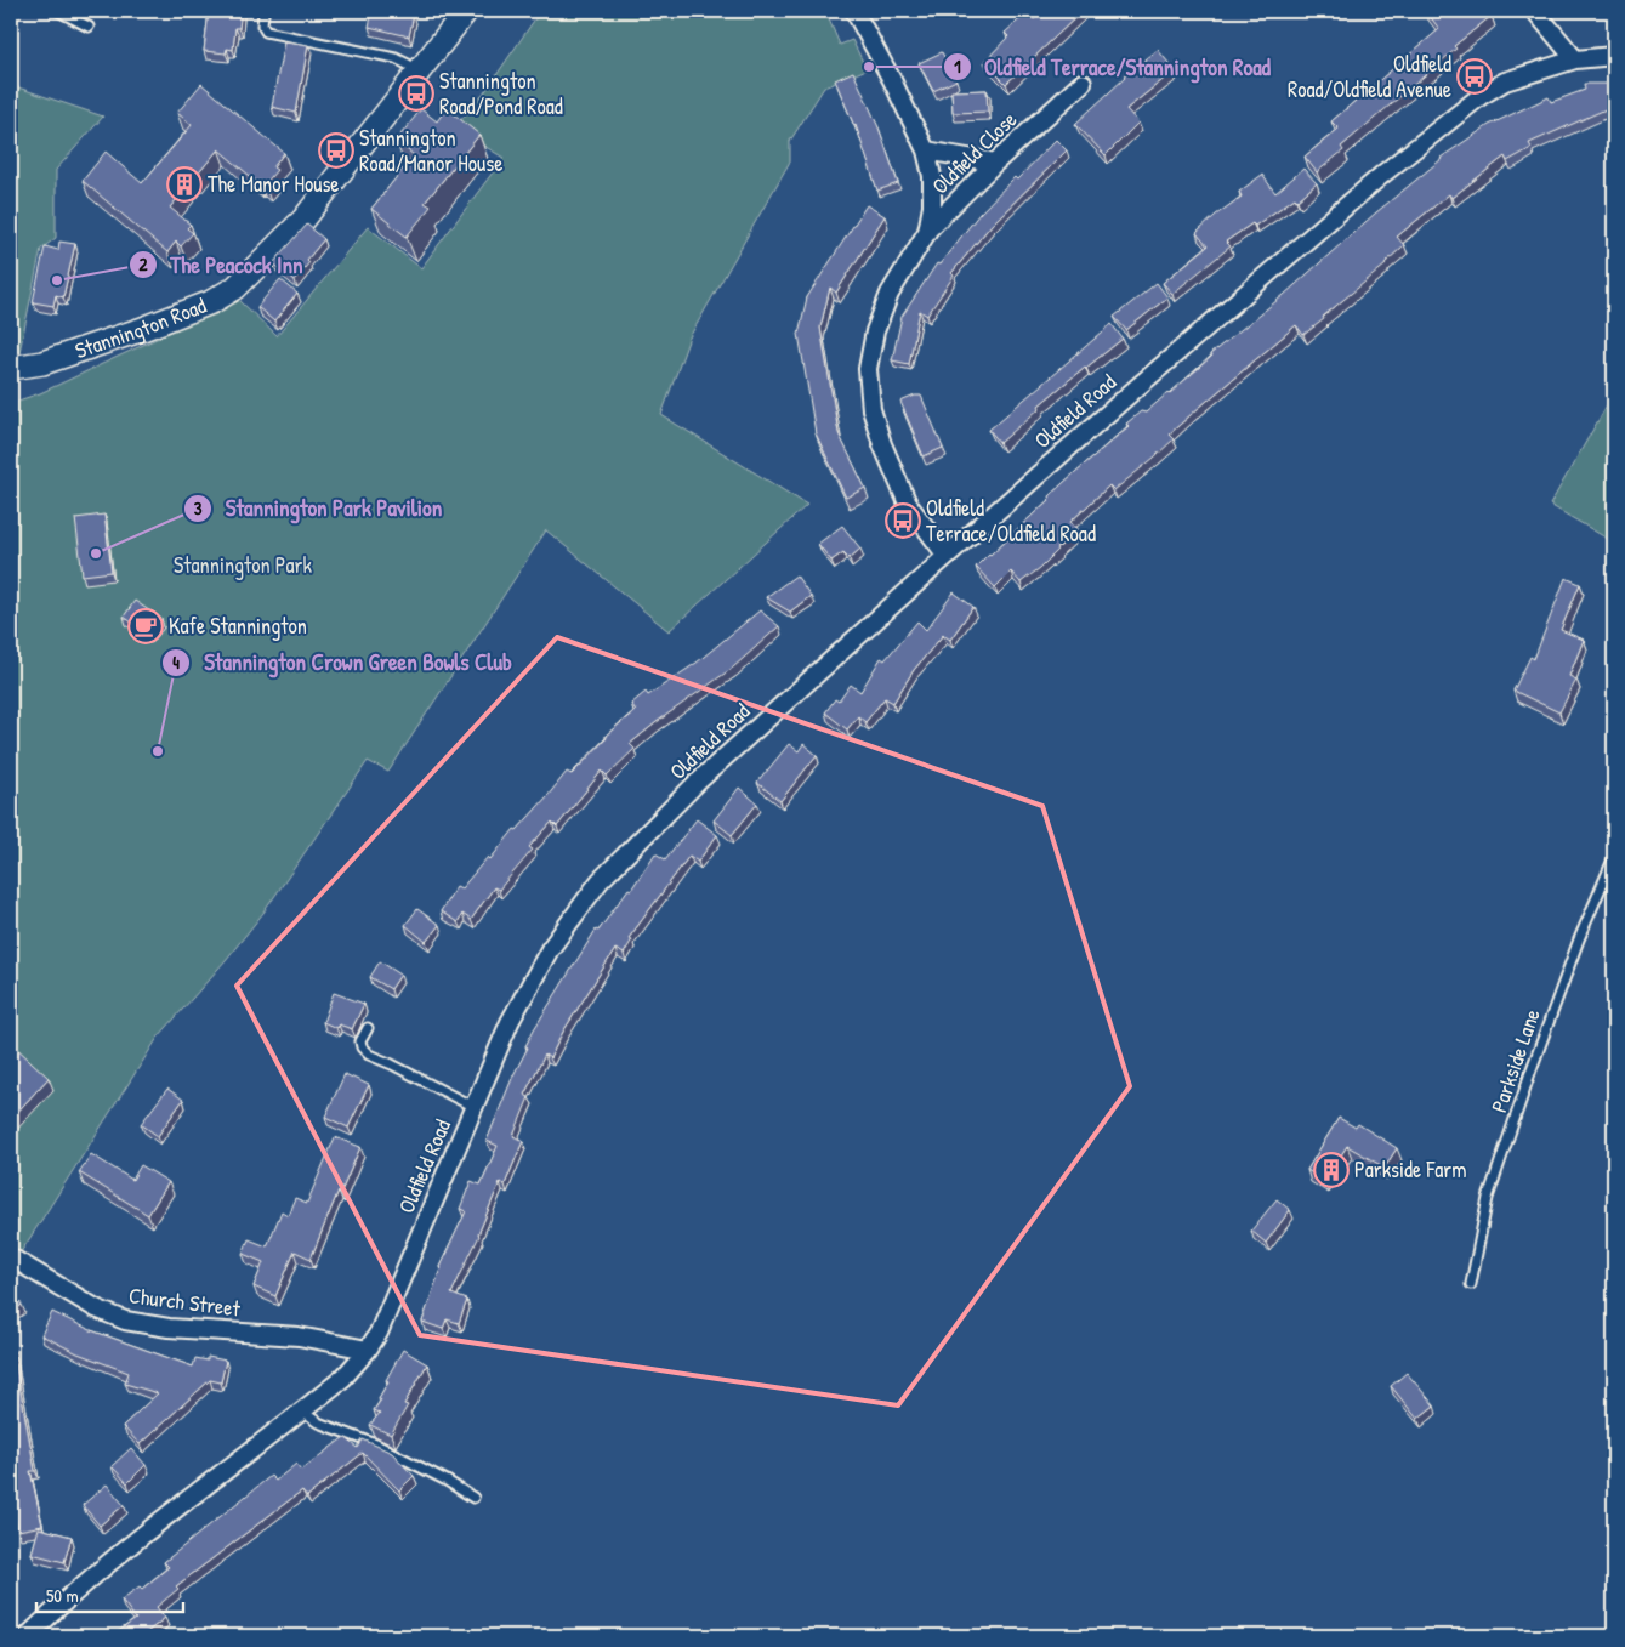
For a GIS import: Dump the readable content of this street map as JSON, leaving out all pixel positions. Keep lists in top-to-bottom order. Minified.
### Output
{"streets":{"main road":["Stannington Road"],"street":["Oldfield Close","Oldfield Road","Church Street"],"lane":["Parkside Lane"]},"crossings":[["Oldfield Road","Church Street"]],"parks":["Stannington Park"],"places":{"other":["Oldfield Terrace/Stannington Road","The Peacock Inn","Stannington Park Pavilion","Stannington Crown Green Bowls Club"],"bus stop":["Oldfield Road/Oldfield Avenue","Stannington Road/Pond Road","Stannington Road/Manor House","Oldfield Terrace/Oldfield Road"],"building":["The Manor House","Parkside Farm"],"cafe":["Kafe Stannington"]},"scale_bar":"50 m"}
